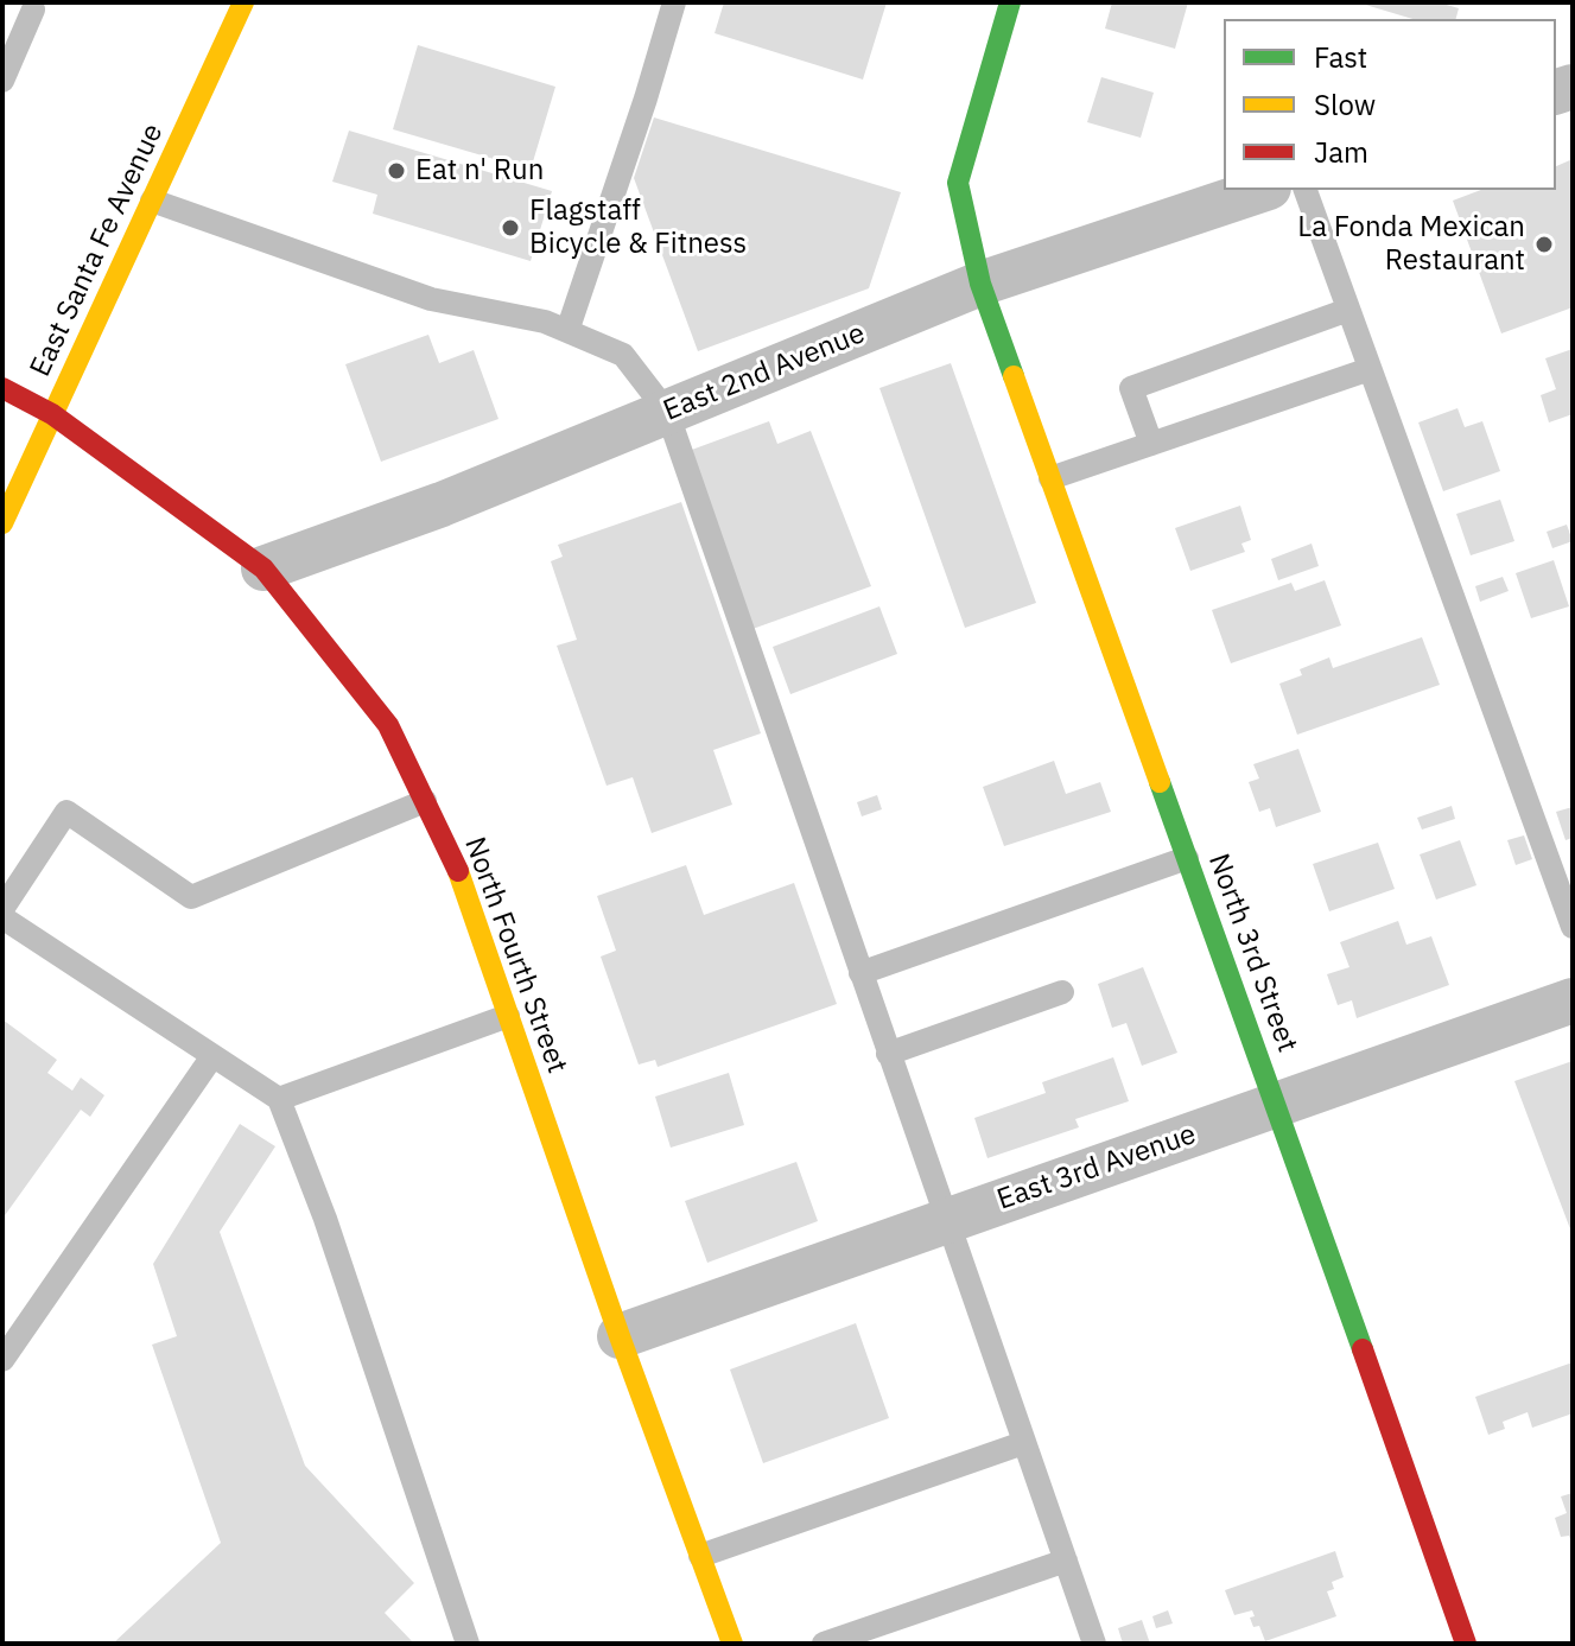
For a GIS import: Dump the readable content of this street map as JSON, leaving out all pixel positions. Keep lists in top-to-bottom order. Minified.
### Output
{"streets":{"main road":["East Santa Fe Avenue","North 3rd Street","North Fourth Street"],"street":["East 2nd Avenue","East 3rd Avenue"]},"crossings":[["East Santa Fe Avenue","North Fourth Street"],["East 2nd Avenue","North 3rd Street"],["East 2nd Avenue","North Fourth Street"],["North 3rd Street","East 3rd Avenue"],["North Fourth Street","East 3rd Avenue"]],"places":["Eat n' Run","Flagstaff Bicycle & Fitness","La Fonda Mexican Restaurant"],"legend":["Fast","Slow","Jam"]}
